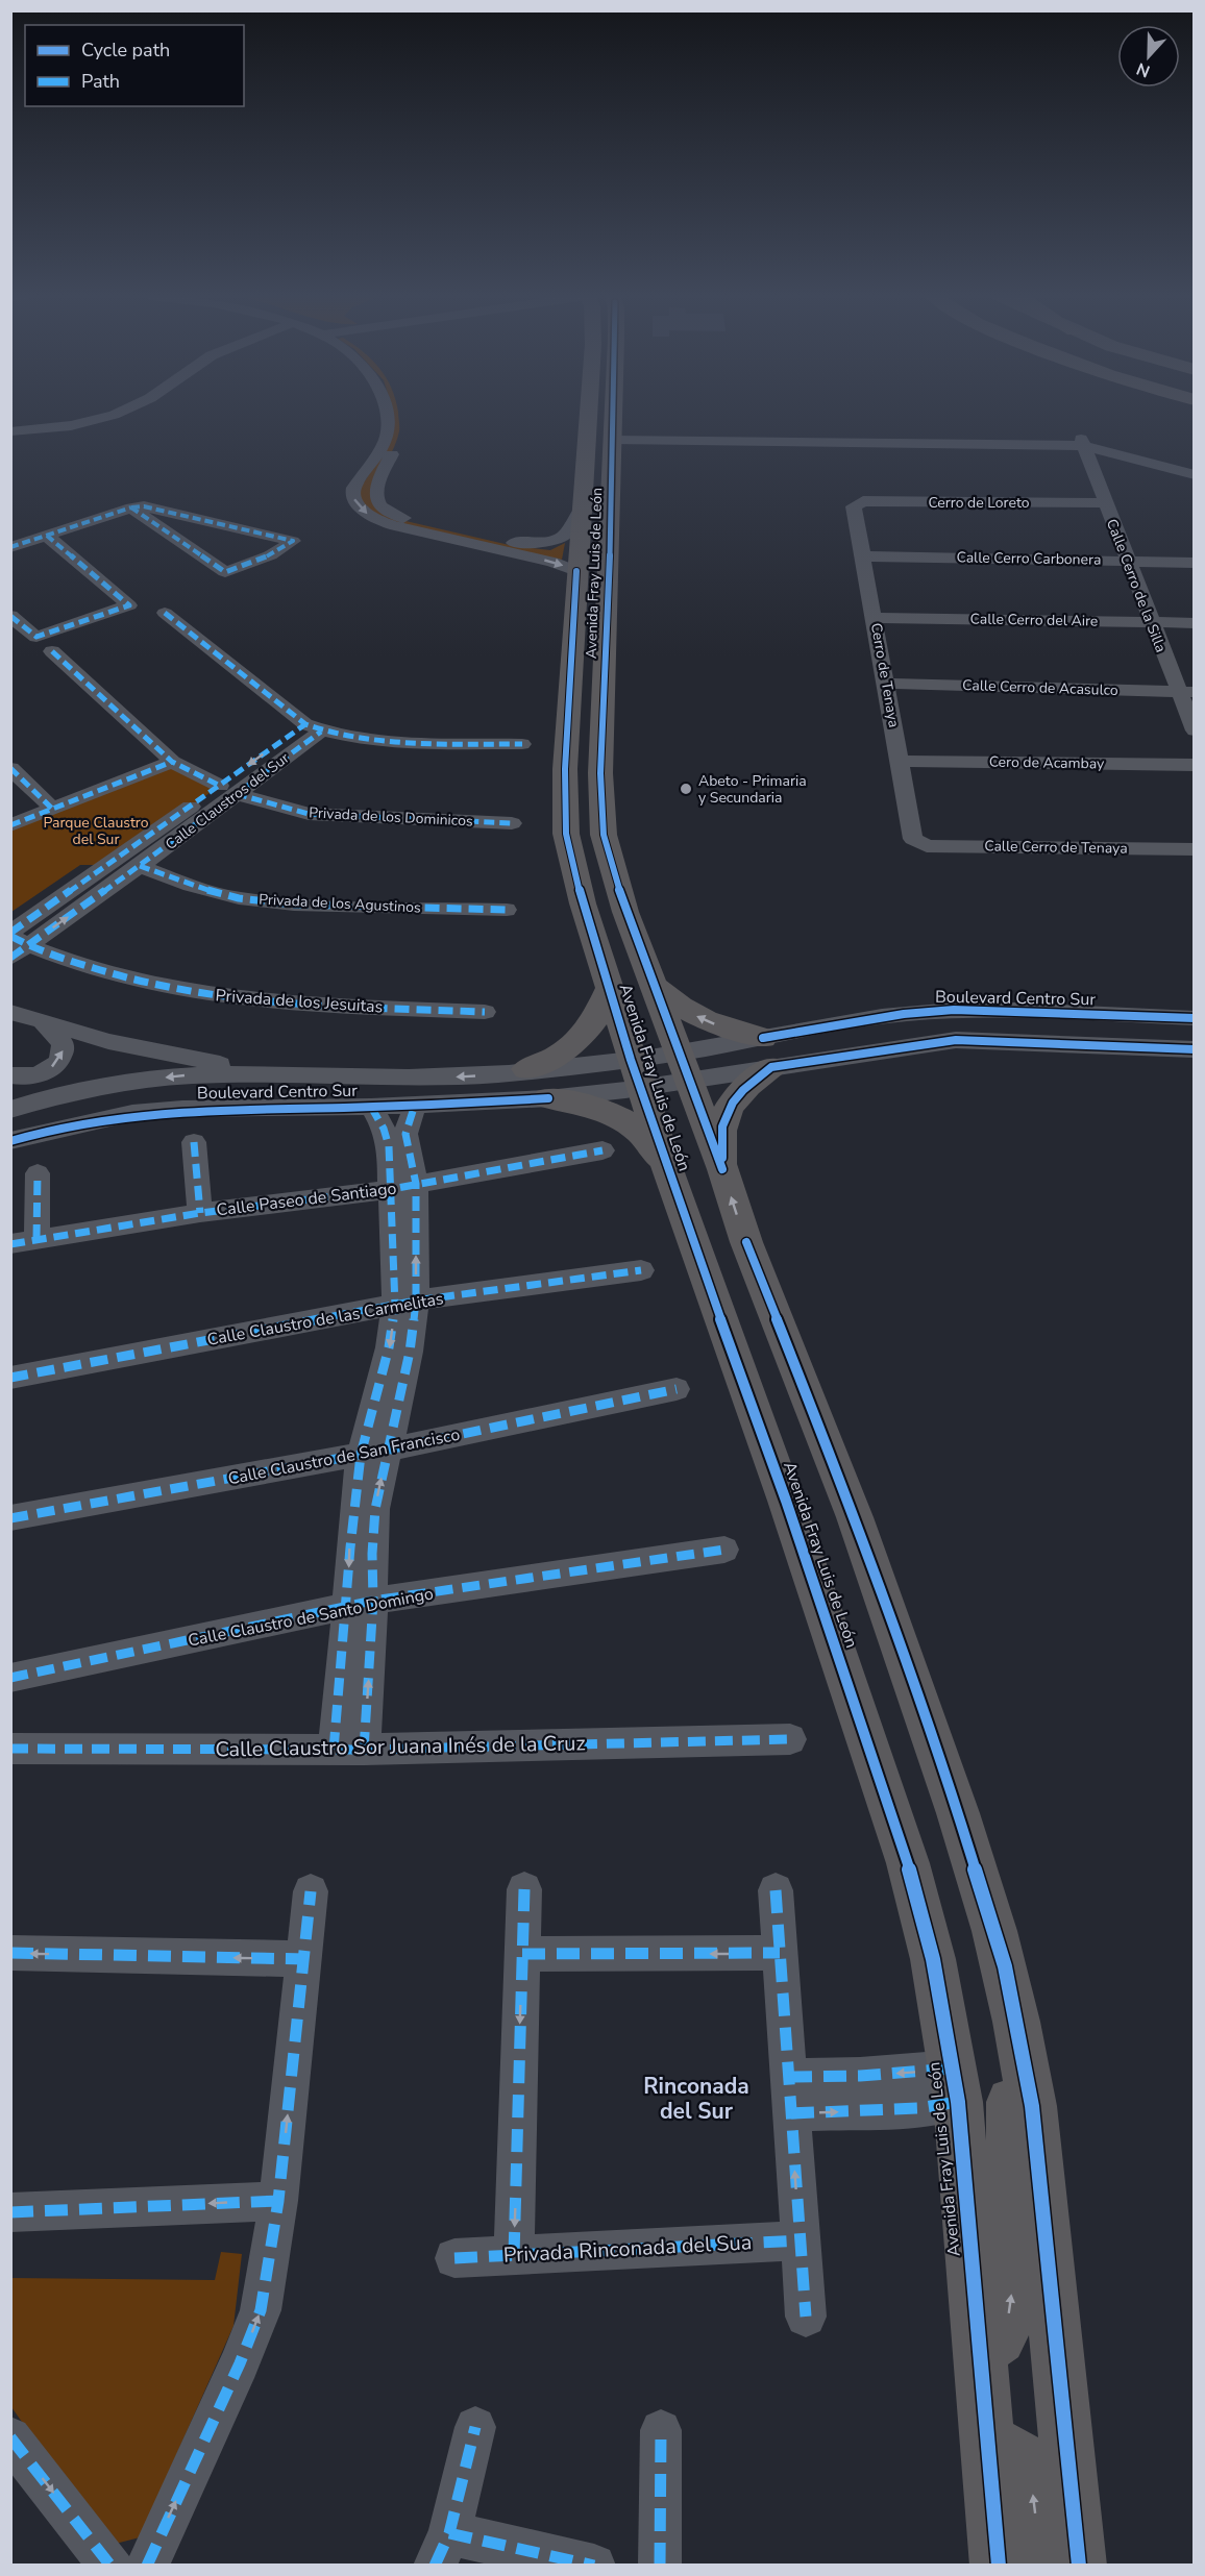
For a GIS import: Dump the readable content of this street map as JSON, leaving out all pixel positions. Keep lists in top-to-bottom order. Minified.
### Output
{"streets":{"main road":["Avenida Fray Luis de León"],"street":["Cerro de Loreto","Calle Cerro Carbonera","Calle Cerro de la Silla","Calle Cerro del Aire","Cerro de Tenaya","Calle Cerro de Acasulco","Cero de Acambay","Calle Claustros del Sur","Privada de los Dominicos","Calle Cerro de Tenaya","Privada de los Agustinos","Boulevard Centro Sur","Privada de los Jesuitas","Calle Paseo de Santiago","Calle Claustro de las Carmelitas","Calle Claustro de San Francisco","Calle Claustro de Santo Domingo","Calle Claustro Sor Juana Inés de la Cruz","Privada Rinconada del Sua"]},"crossings":[["Cerro de Loreto","Calle Cerro de la Silla"],["Cerro de Loreto","Cerro de Tenaya"],["Calle Cerro Carbonera","Calle Cerro de la Silla"],["Calle Cerro Carbonera","Cerro de Tenaya"],["Avenida Fray Luis de León","Boulevard Centro Sur"],["Calle Cerro de la Silla","Calle Cerro del Aire"],["Calle Cerro de la Silla","Calle Cerro de Acasulco"],["Calle Cerro del Aire","Cerro de Tenaya"],["Cerro de Tenaya","Calle Cerro de Acasulco"],["Cerro de Tenaya","Cero de Acambay"],["Cerro de Tenaya","Calle Cerro de Tenaya"],["Calle Claustros del Sur","Privada de los Dominicos"],["Calle Claustros del Sur","Privada de los Agustinos"],["Calle Claustros del Sur","Privada de los Jesuitas"]],"districts":["Rinconada del Sur"],"parks":["Parque Claustro del Sur"],"places":["Abeto - Primaria y Secundaria"],"legend":["Cycle path","Path"],"north":"bottom"}
